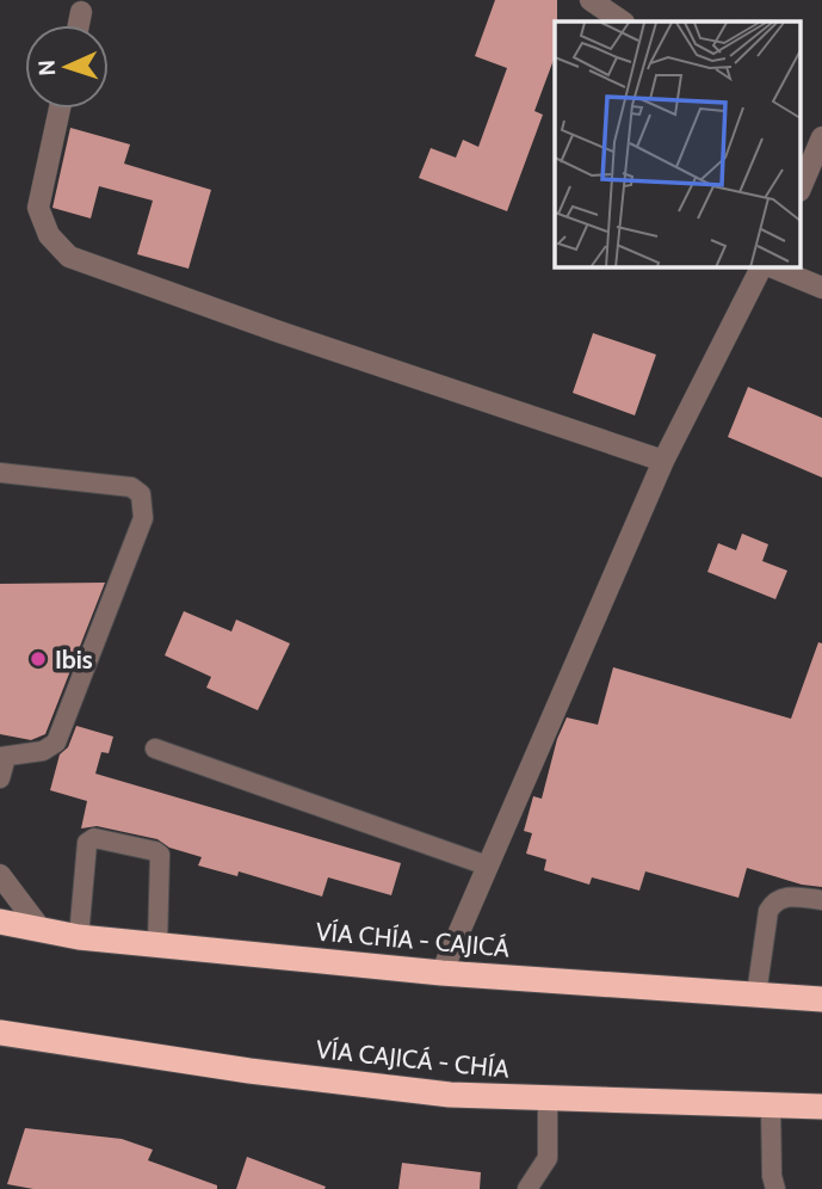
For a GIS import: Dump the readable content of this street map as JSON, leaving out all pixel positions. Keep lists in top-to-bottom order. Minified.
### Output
{"streets":{"highway":["VÍA CHÍA - CAJICÁ","VÍA CAJICÁ - CHÍA"]},"places":["Ibis"],"north":"left"}
